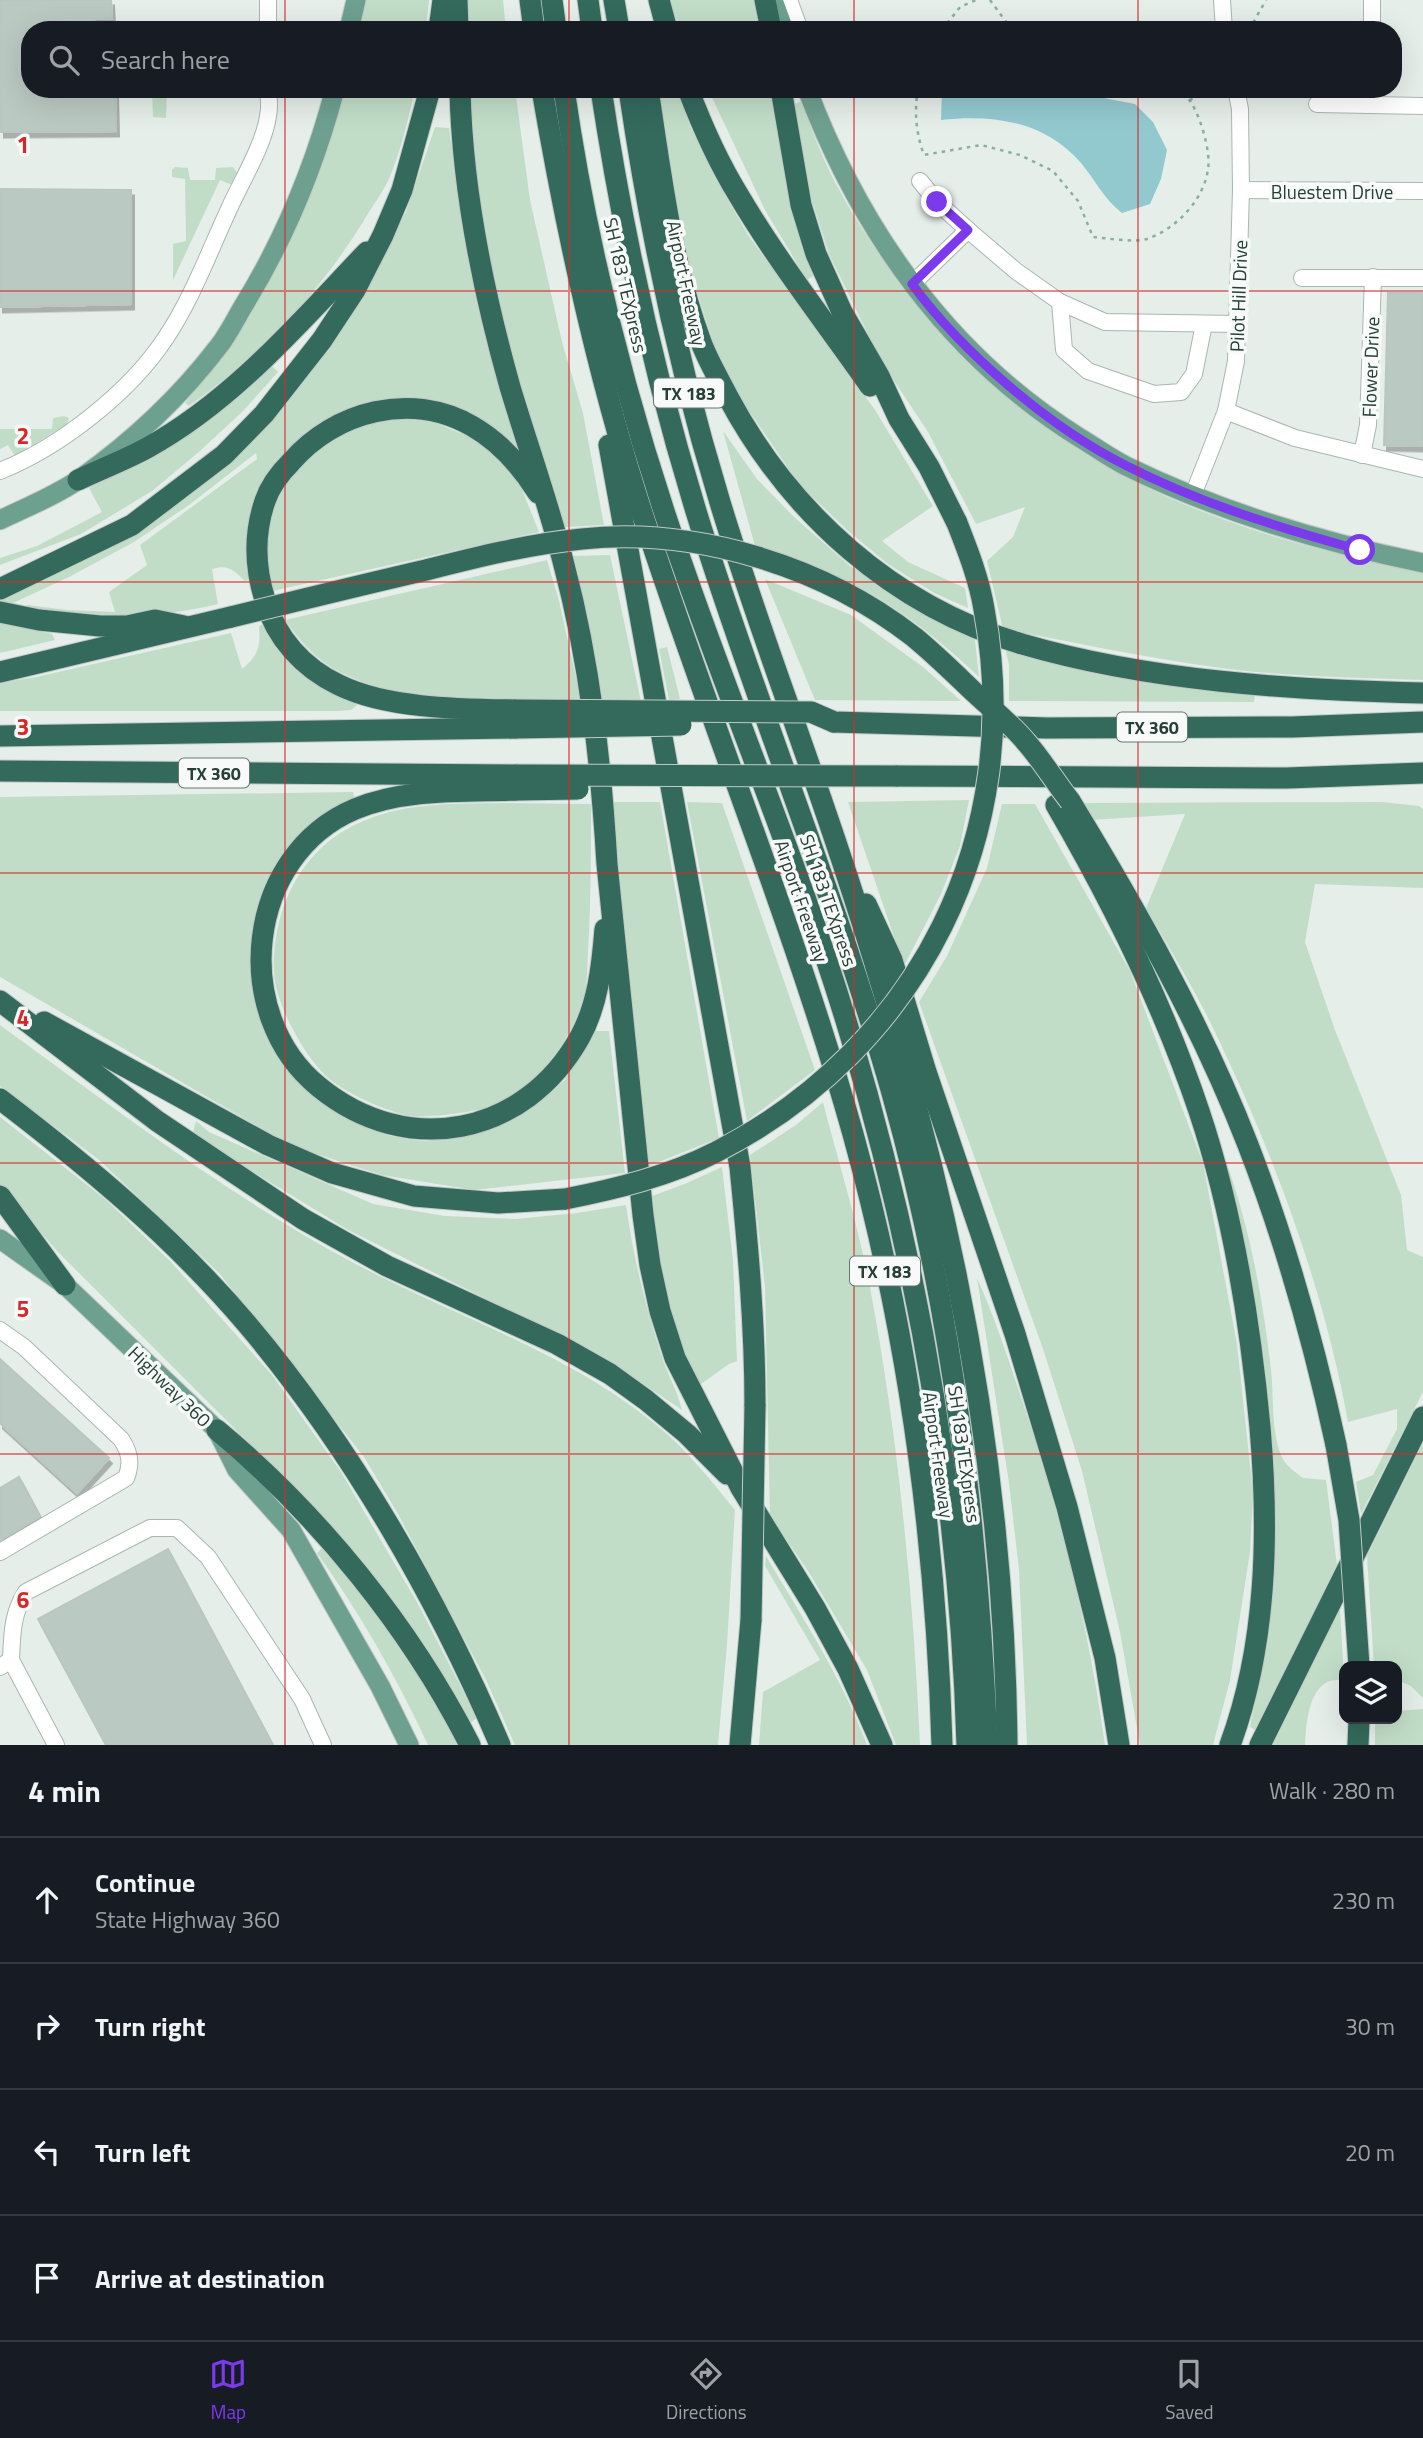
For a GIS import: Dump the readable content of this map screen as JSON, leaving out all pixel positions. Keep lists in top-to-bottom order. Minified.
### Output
{"streets":{"highway":["Airport Freeway","SH 183 TEXpress","TX 183","TX 360"],"main road":["Highway 360"],"street":["Bluestem Drive","Pilot Hill Drive","Flower Drive"]},"crossings":[["Bluestem Drive","Pilot Hill Drive"]],"page":{"search":"Search here","heading":["4 min","Walk · 280 m"],"list":[["Continue","State Highway 360","230 m"],["Turn right","30 m"],["Turn left","20 m"],"Arrive at destination"],"nav":["Map","Directions","Saved"]},"grid":{"rows":["1","2","3","4","5","6"]}}
